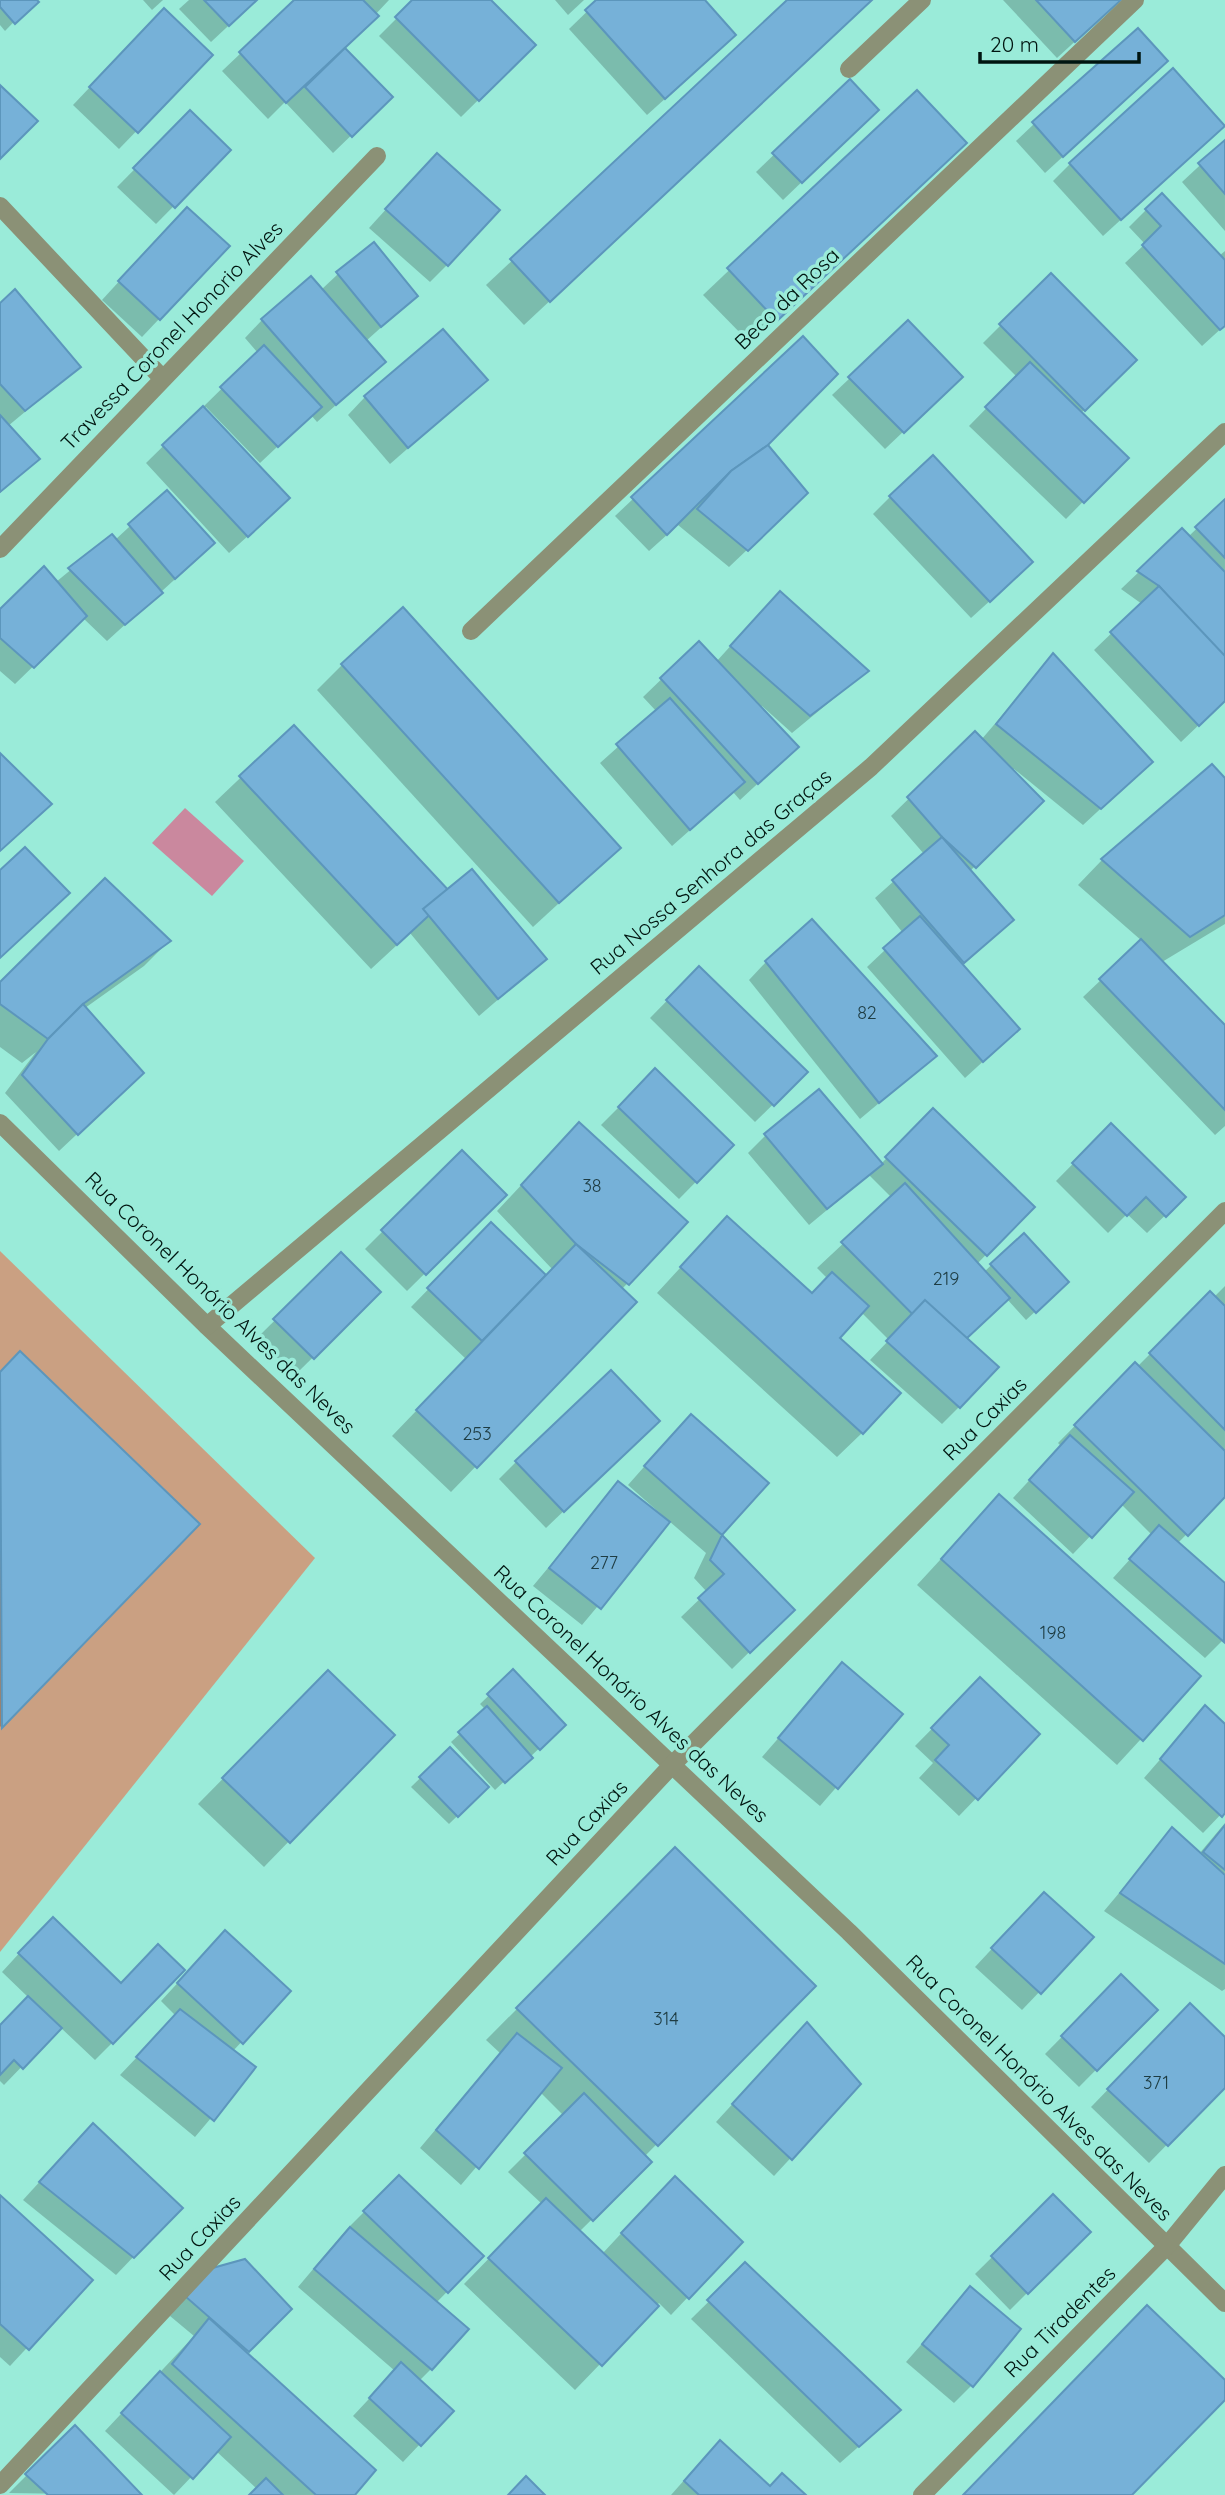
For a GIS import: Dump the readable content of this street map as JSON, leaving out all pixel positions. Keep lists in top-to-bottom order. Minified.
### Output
{"streets":{"street":["Beco da Rosa","Travessa Coronel Honorio Alves","Rua Nossa Senhora das Graças","Rua Coronel Honório Alves das Neves","Rua Caxias","Rua Tiradentes"]},"crossings":[["Rua Nossa Senhora das Graças","Rua Coronel Honório Alves das Neves"],["Rua Coronel Honório Alves das Neves","Rua Caxias"],["Rua Coronel Honório Alves das Neves","Rua Tiradentes"]],"house_numbers":["82","38","219","253","277","198","314","371"],"scale_bar":"20 m"}
